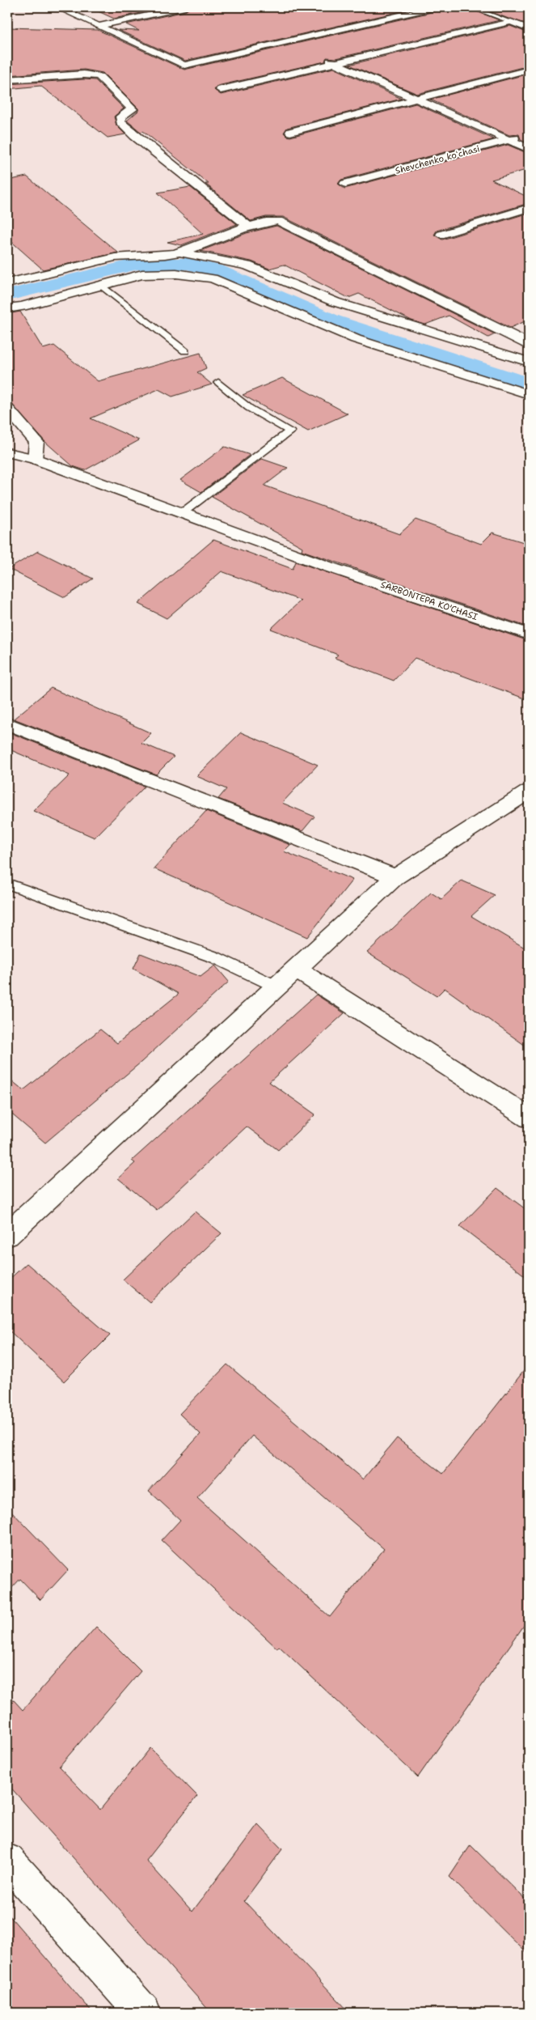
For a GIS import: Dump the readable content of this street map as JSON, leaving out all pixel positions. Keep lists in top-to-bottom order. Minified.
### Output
{"streets":{"street":["Shevchenko koʻchasi","SARBONTEPA KO'CHASI"]}}
